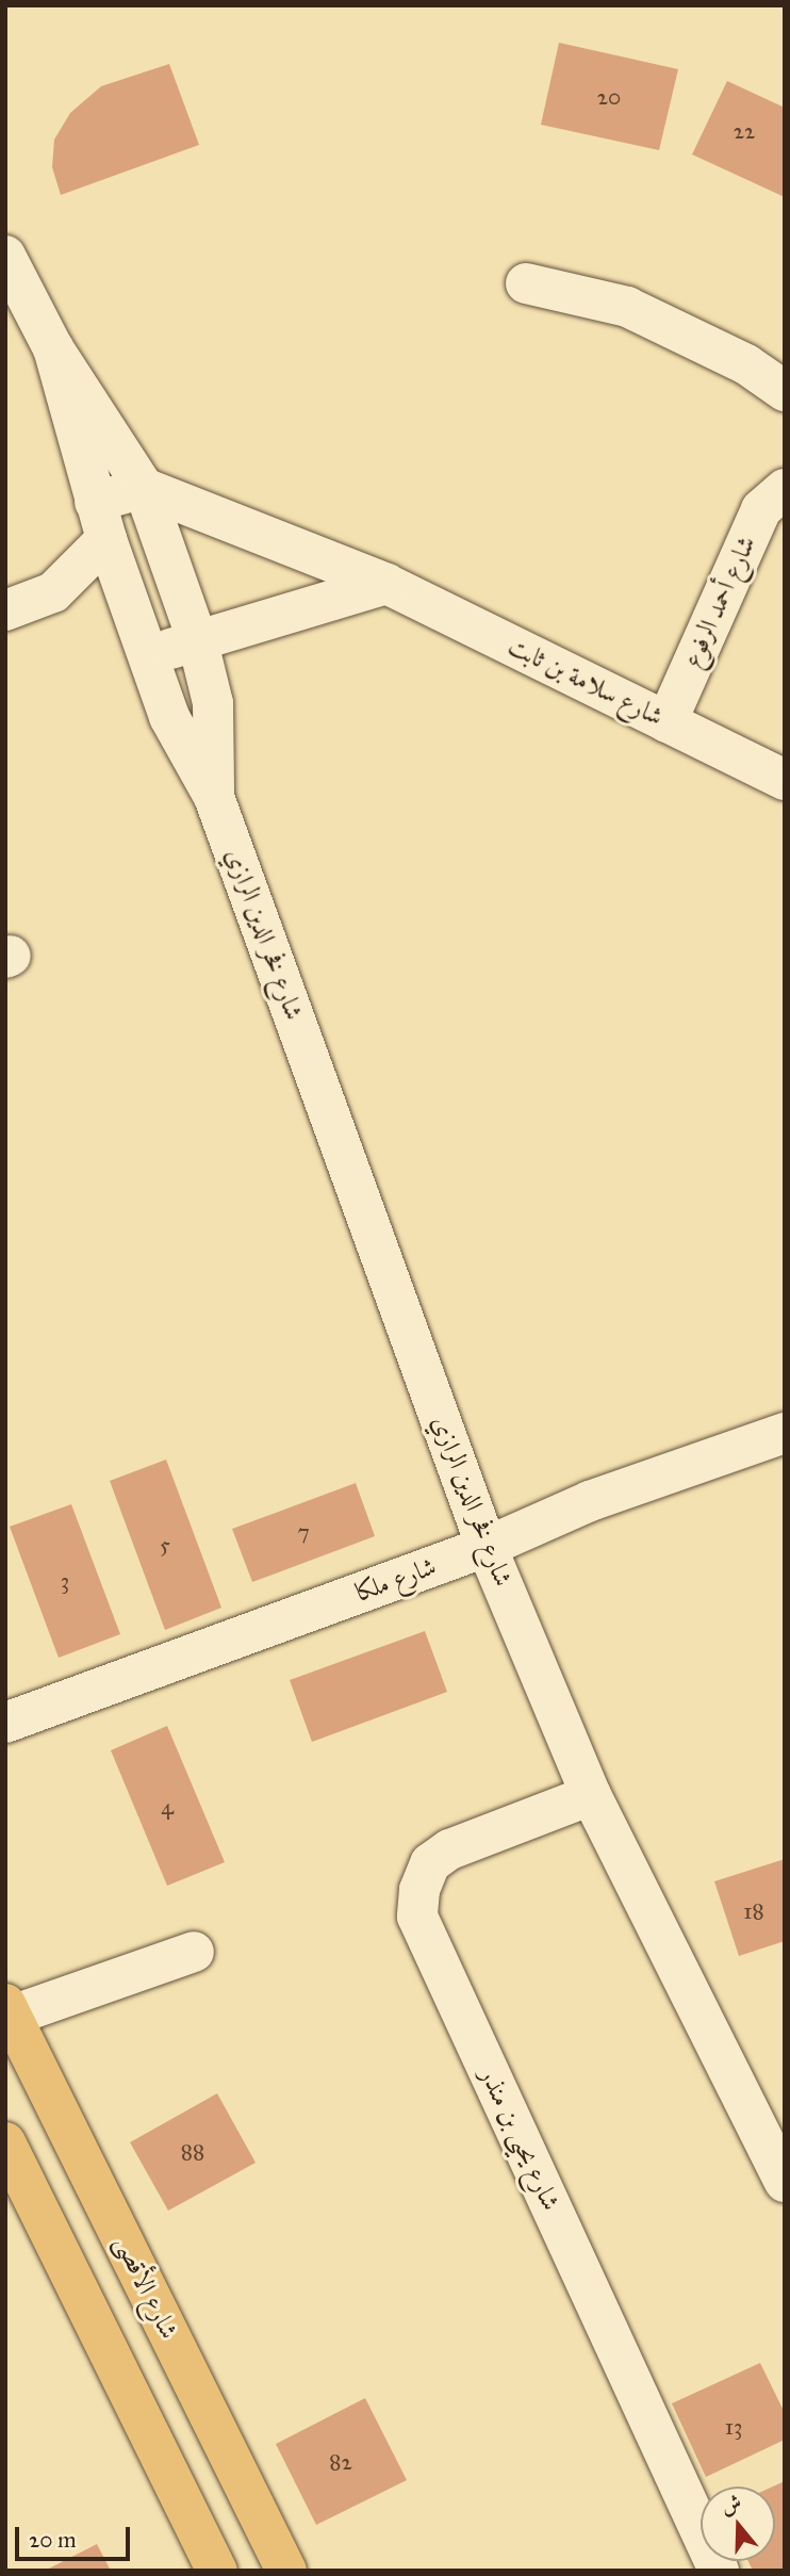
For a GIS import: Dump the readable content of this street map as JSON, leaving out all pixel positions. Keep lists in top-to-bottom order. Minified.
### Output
{"streets":{"main road":["شارع الأقصى"],"street":["شارع أحمد الرفوع","شارع سلامة بن ثابت","شارع فخر الدين الرازي","شارع ملكا","شارع يحيى بن منذر"]},"crossings":[["شارع أحمد الرفوع","شارع سلامة بن ثابت"],["شارع سلامة بن ثابت","شارع فخر الدين الرازي"],["شارع فخر الدين الرازي","شارع ملكا"],["شارع فخر الدين الرازي","شارع يحيى بن منذر"]],"house_numbers":["20","22","7","5","3","4","18","88","13","82"],"scale_bar":"20 m","north":"top"}
